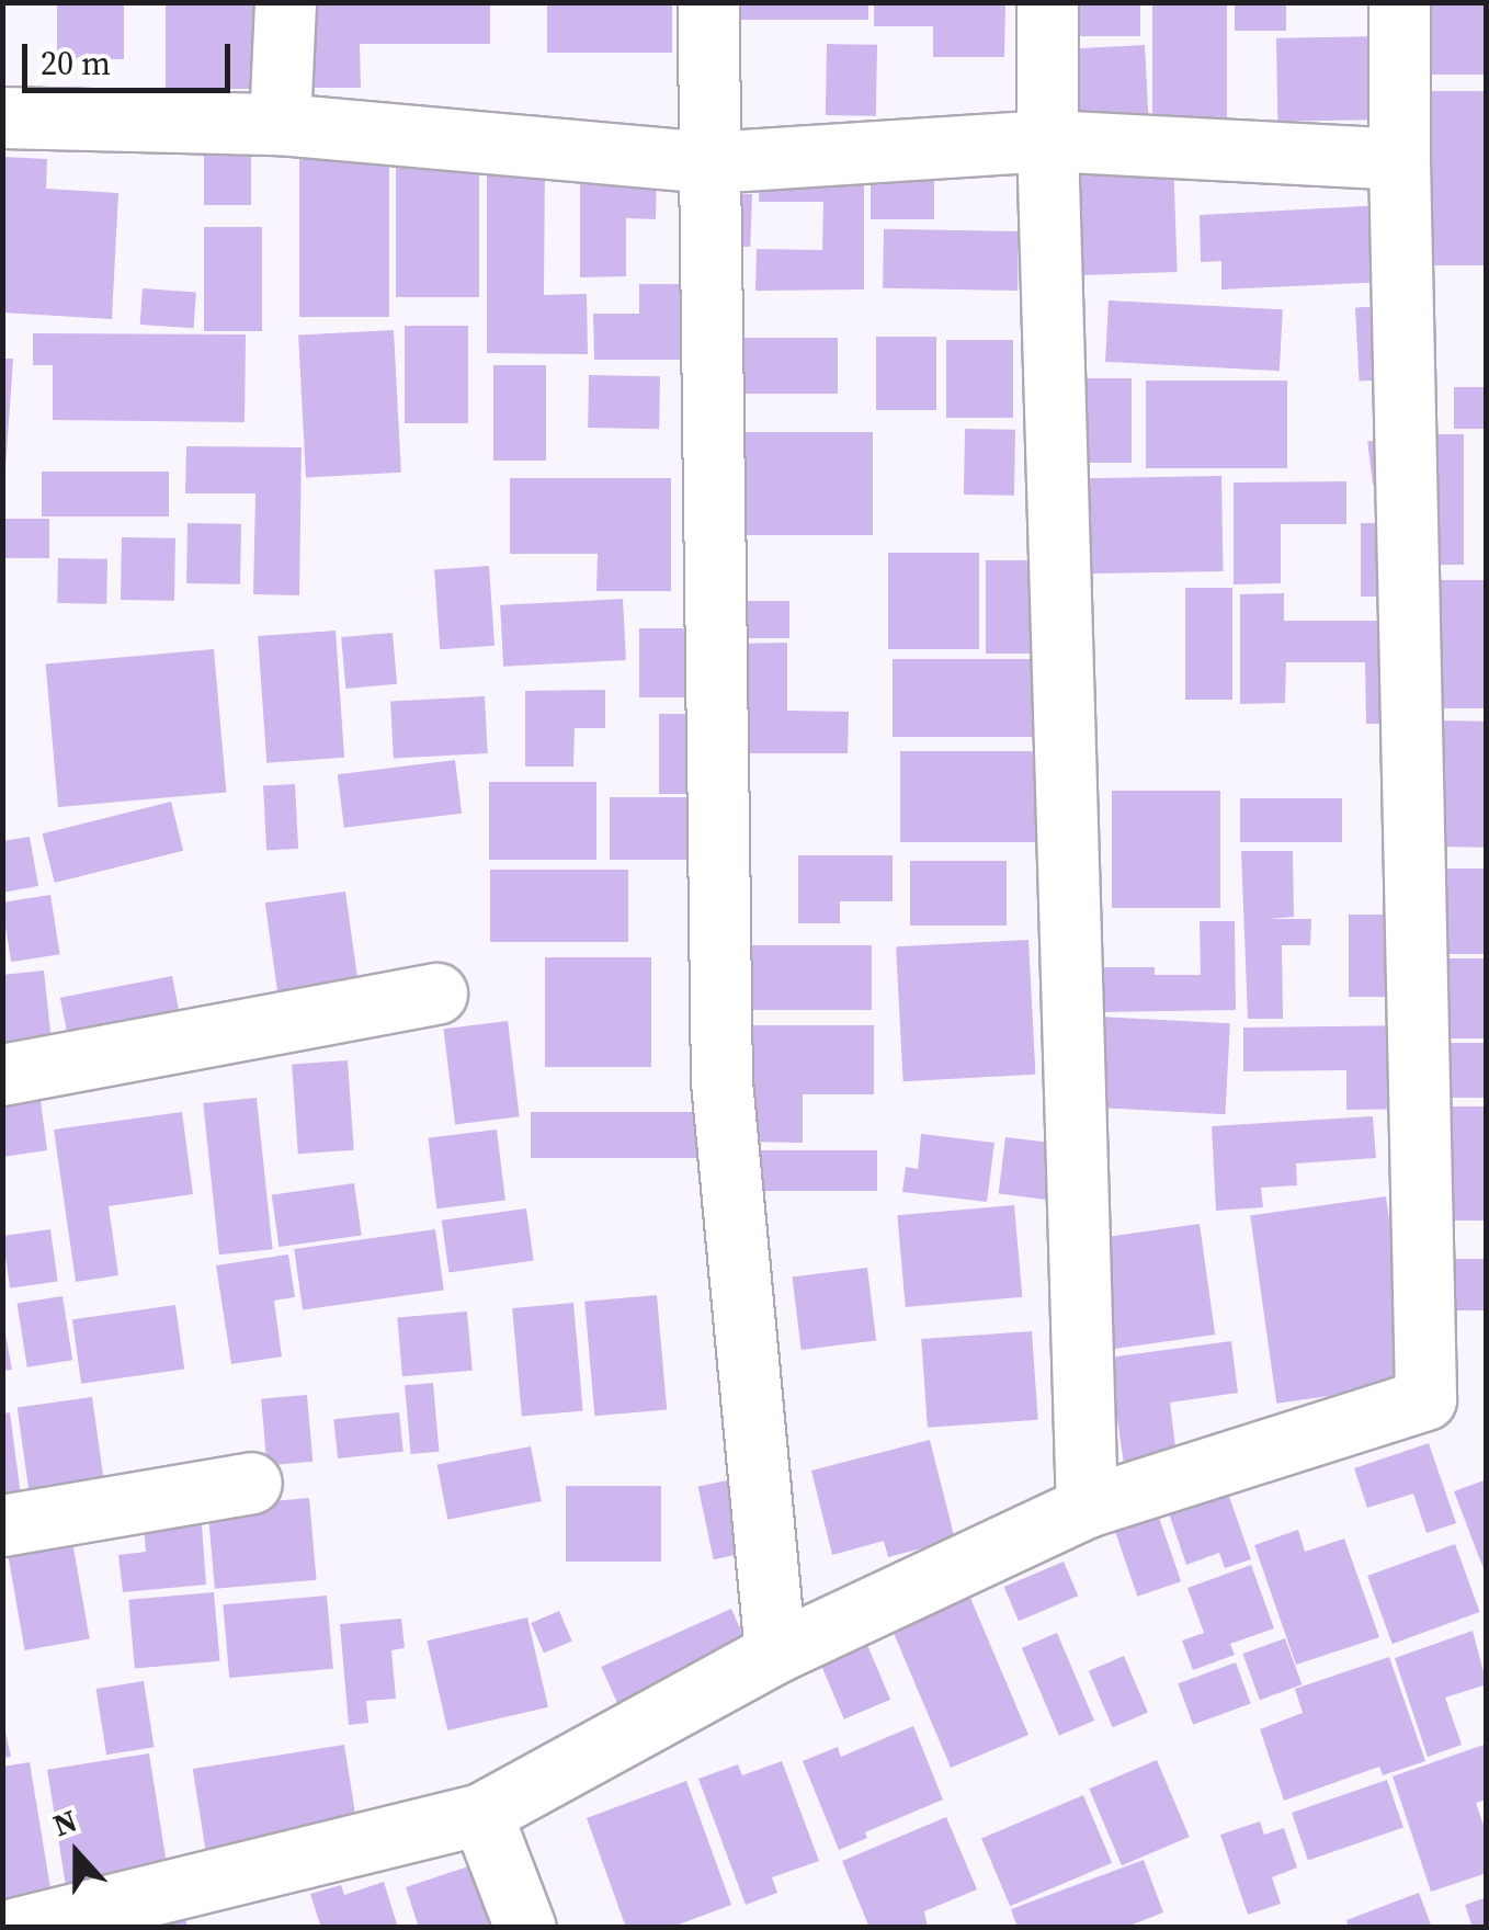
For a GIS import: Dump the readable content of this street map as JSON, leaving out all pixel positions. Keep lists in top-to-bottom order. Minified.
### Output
{"scale_bar":"20 m","north":"top"}
